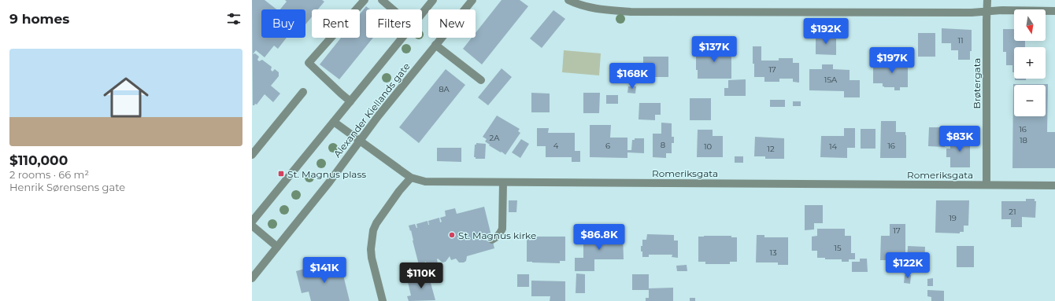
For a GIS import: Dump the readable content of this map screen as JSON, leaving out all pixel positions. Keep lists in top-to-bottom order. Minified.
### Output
{"streets":{"street":["Brøtergata","Alexander Kiellands gate","Romeriksgata"]},"crossings":[["Brøtergata","Romeriksgata"],["Alexander Kiellands gate","Romeriksgata"]],"places":{"transit":["St. Magnus plass"],"other":["St. Magnus kirke"]},"house_numbers":["11","17","15A","8A","16","2A","18","8","4","6","16","10","14","12","21","19","17","15","13"],"north":"bottom","page":{"heading":"9 homes","map_buttons":["+","−"],"chip":["Buy","Rent","Filters","New"],"price":["$192K","$137K","$197K","$168K","$83K","$86.8K","$122K","$141K","$110K"],"list":[{"name":"$110,000","note":"2 rooms · 66 m² · Henrik Sørensens gate"}]}}
